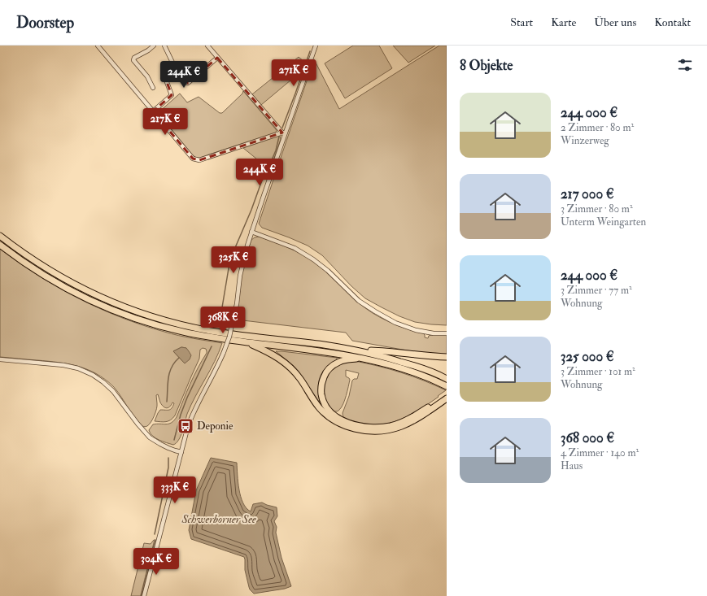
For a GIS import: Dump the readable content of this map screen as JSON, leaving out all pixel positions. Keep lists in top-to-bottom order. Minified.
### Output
{"water":["Schwerborner See"],"places":{"bus stop":["Deponie"]},"page":{"header":"Doorstep","nav":["Start","Karte","Über uns","Kontakt"],"heading":"8 Objekte","price":["271K €","244K €","217K €","244K €","325K €","368K €","333K €","304K €"],"list":[{"name":"244 000 €","note":"2 Zimmer · 80 m² · Winzerweg"},{"name":"217 000 €","note":"3 Zimmer · 80 m² · Unterm Weingarten"},{"name":"244 000 €","note":"3 Zimmer · 77 m² · Wohnung"},{"name":"325 000 €","note":"3 Zimmer · 101 m² · Wohnung"},{"name":"368 000 €","note":"4 Zimmer · 140 m² · Haus"}]}}
